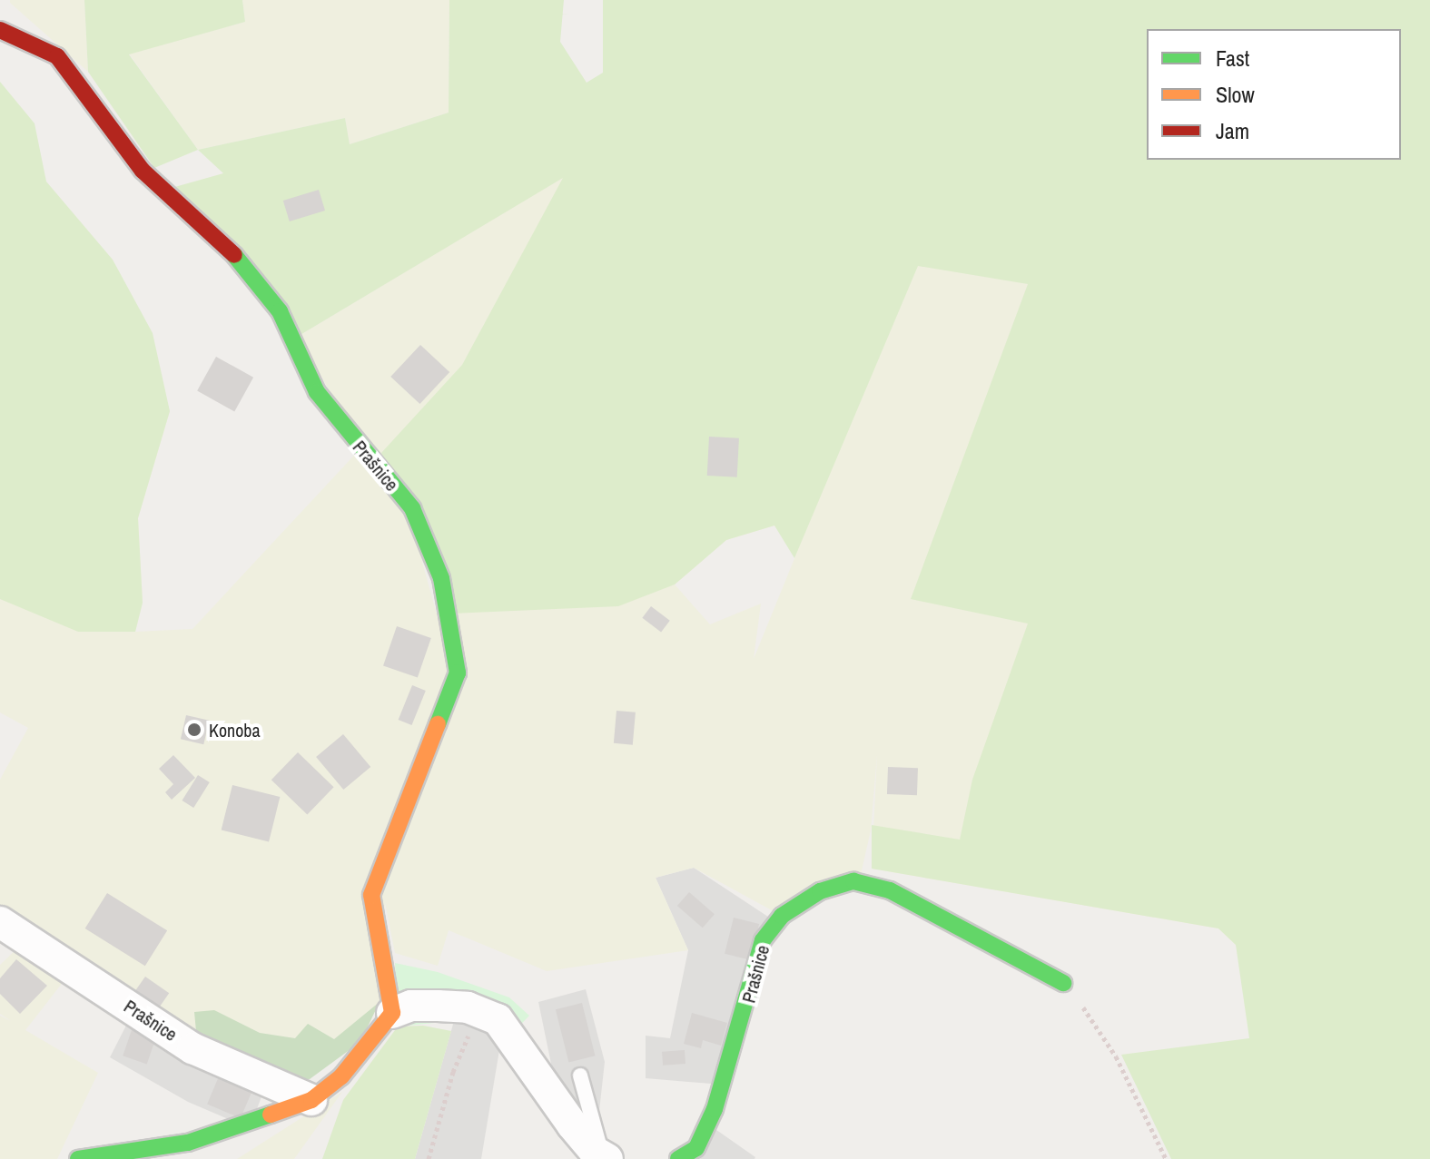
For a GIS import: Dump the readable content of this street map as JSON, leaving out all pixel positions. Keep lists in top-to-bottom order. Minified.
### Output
{"streets":{"street":["Prašnice"]},"places":["Konoba"],"legend":["Fast","Slow","Jam"]}
